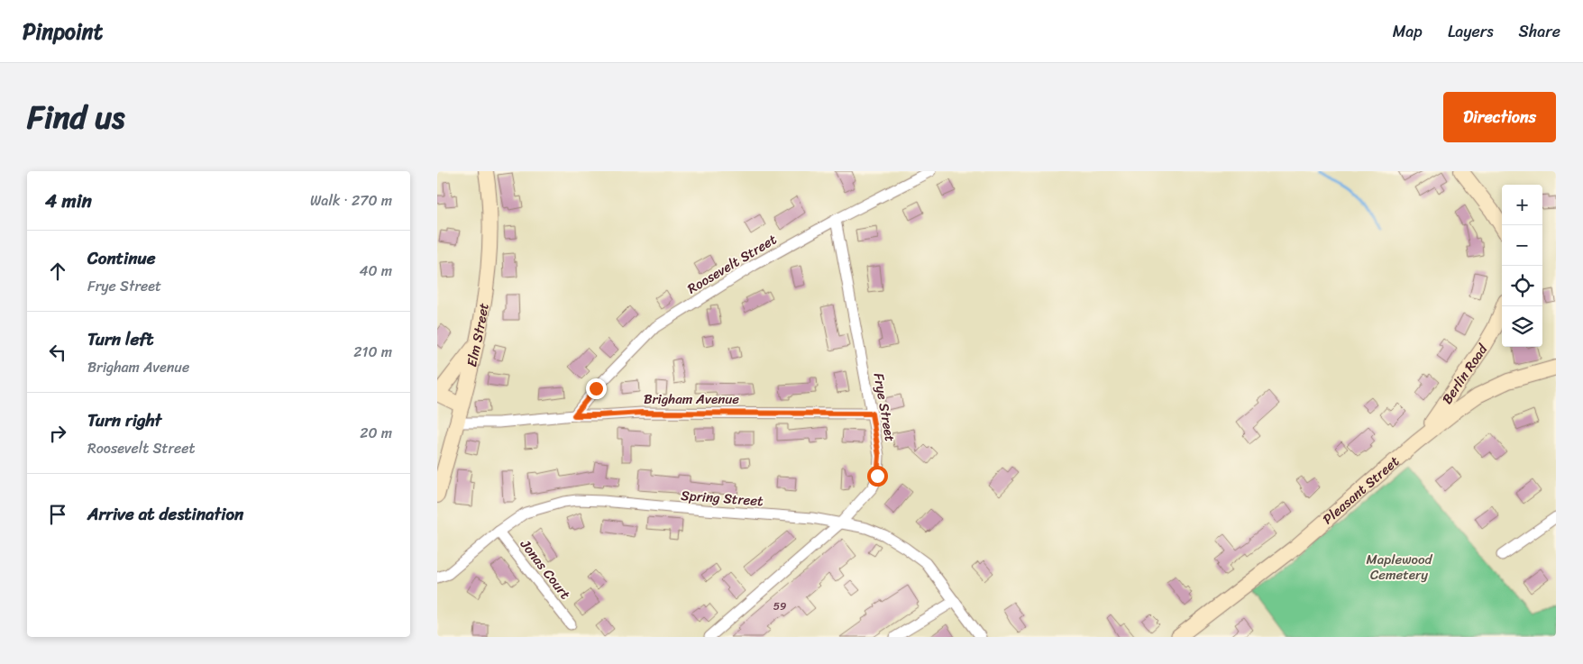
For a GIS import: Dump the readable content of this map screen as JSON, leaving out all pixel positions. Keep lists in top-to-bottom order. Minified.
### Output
{"streets":{"street":["Roosevelt Street","Elm Street","Berlin Road","Brigham Avenue","Frye Street","Pleasant Street","Spring Street","Jonas Court"]},"crossings":[["Roosevelt Street","Brigham Avenue"],["Roosevelt Street","Frye Street"],["Elm Street","Brigham Avenue"],["Berlin Road","Pleasant Street"],["Brigham Avenue","Frye Street"],["Frye Street","Spring Street"],["Spring Street","Jonas Court"]],"parks":["Maplewood Cemetery"],"house_numbers":["59"],"page":{"header":"Pinpoint","nav":["Map","Layers","Share"],"title":"Find us","buttons":"Directions","heading":["4 min","Walk · 270 m"],"map_buttons":["+","−"],"list":[["Continue","Frye Street","40 m"],["Turn left","Brigham Avenue","210 m"],["Turn right","Roosevelt Street","20 m"],"Arrive at destination"]}}
